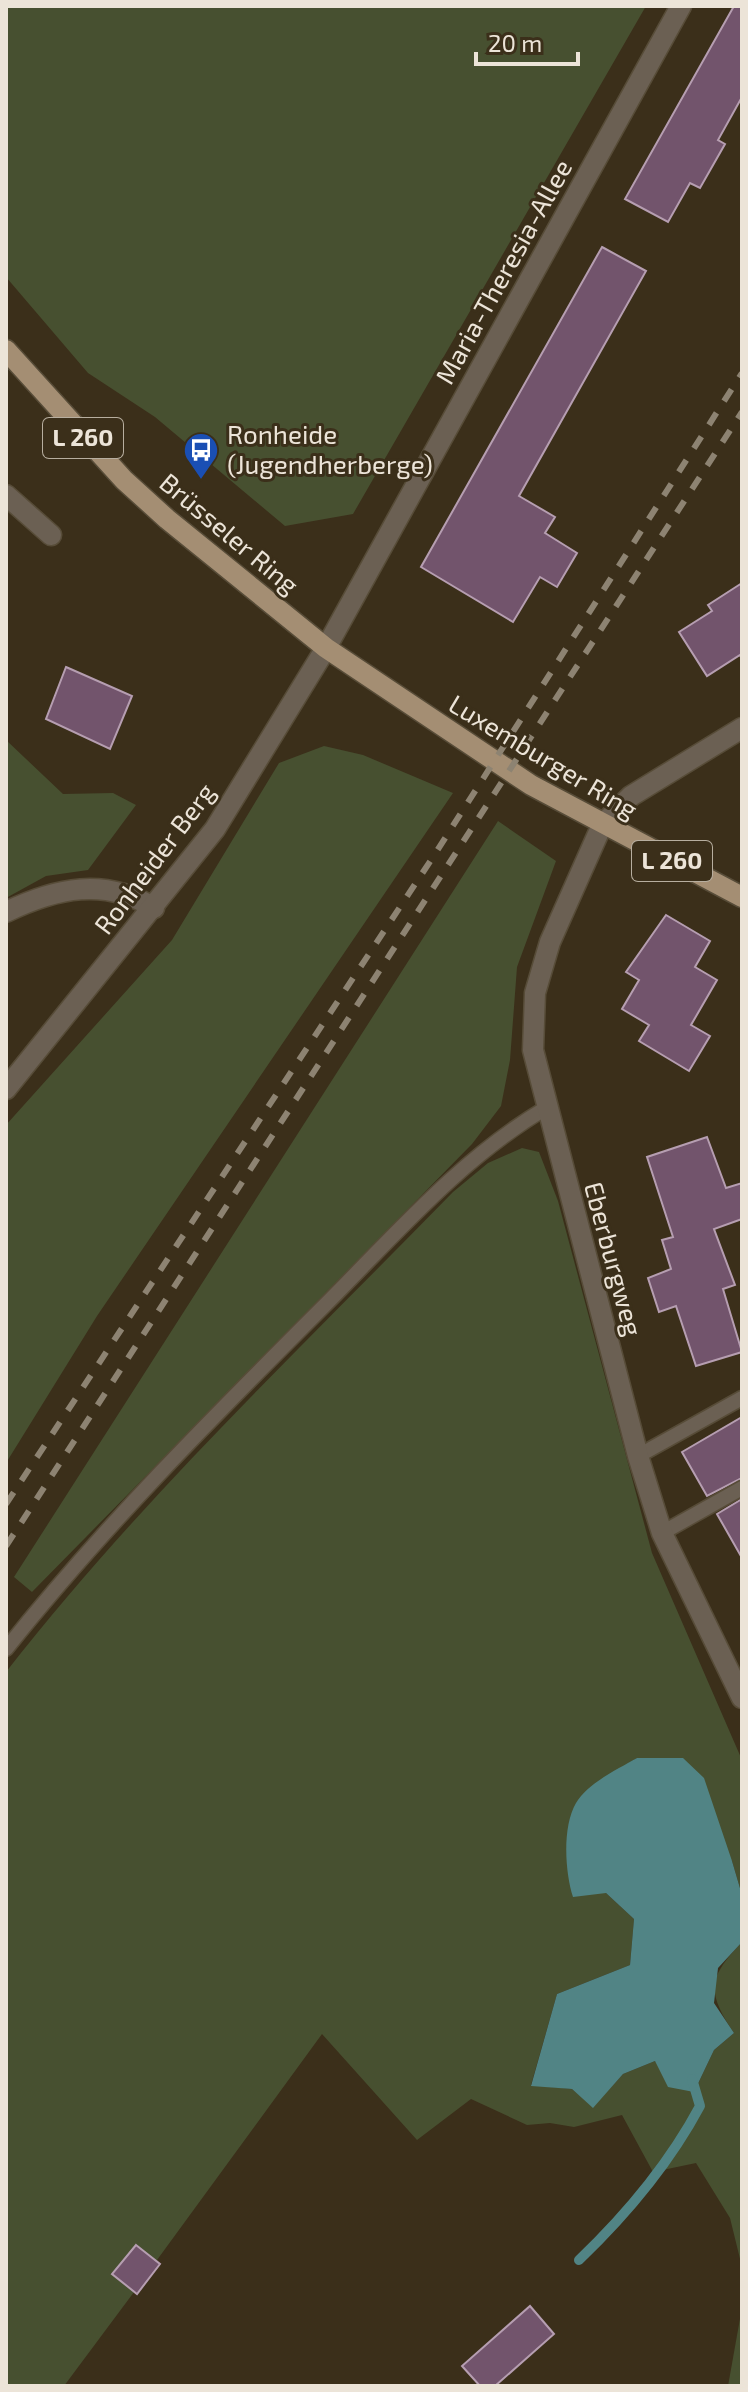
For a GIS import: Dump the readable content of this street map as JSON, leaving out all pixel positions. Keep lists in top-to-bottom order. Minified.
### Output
{"streets":{"main road":["L 260","Brüsseler Ring","Luxemburger Ring"],"street":["Maria-Theresia-Allee","Ronheider Berg","Eberburgweg"]},"crossings":[["Maria-Theresia-Allee","Brüsseler Ring"],["Maria-Theresia-Allee","Luxemburger Ring"],["Maria-Theresia-Allee","Ronheider Berg"],["Brüsseler Ring","Luxemburger Ring"],["Brüsseler Ring","Ronheider Berg"],["Luxemburger Ring","Ronheider Berg"],["Luxemburger Ring","Eberburgweg"]],"places":{"bus stop":["Ronheide (Jugendherberge)"]},"scale_bar":"20 m"}
